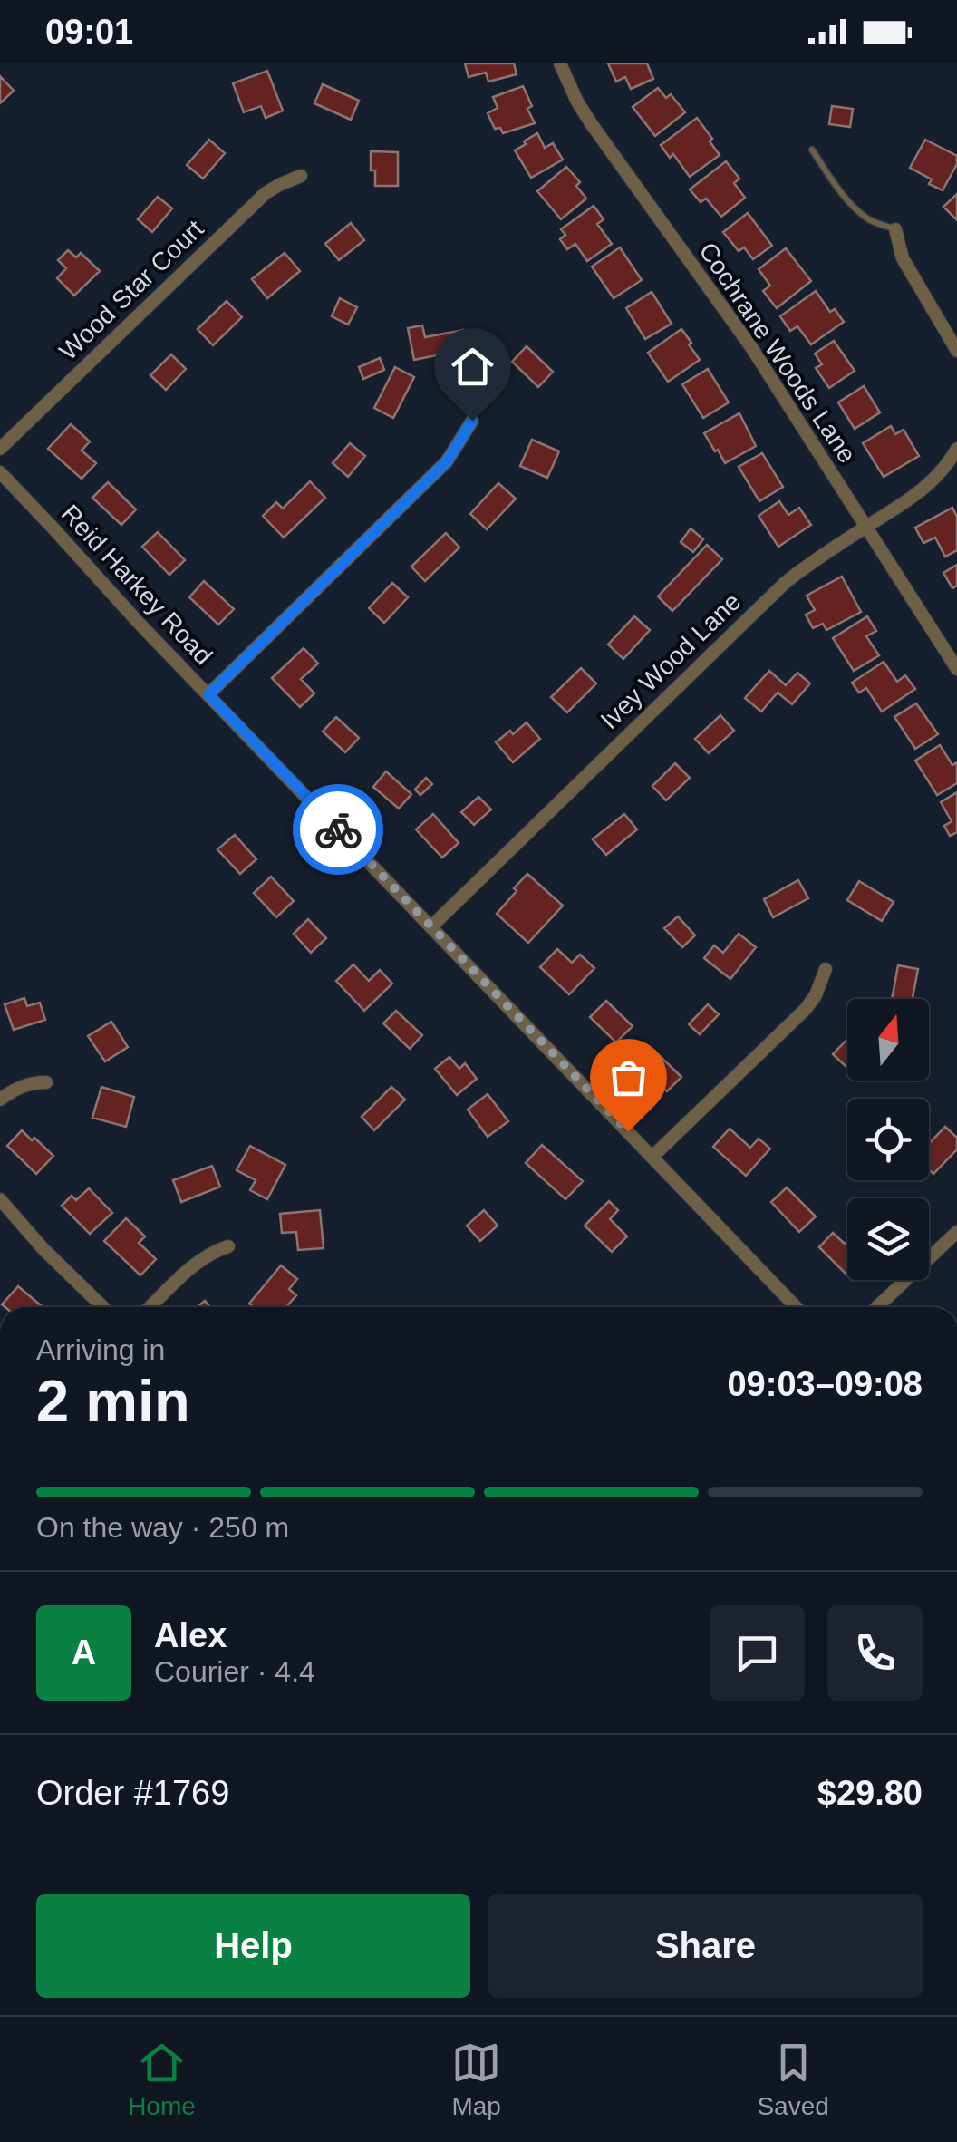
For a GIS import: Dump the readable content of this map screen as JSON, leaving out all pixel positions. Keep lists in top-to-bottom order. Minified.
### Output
{"streets":{"street":["Wood Star Court","Cochrane Woods Lane","Reid Harkey Road","Ivey Wood Lane"]},"crossings":[["Cochrane Woods Lane","Ivey Wood Lane"],["Reid Harkey Road","Ivey Wood Lane"]],"north":"top","page":{"status":"09:01","heading":["2 min","Arriving in","09:03–09:08"],"panel":["Alex","Courier · 4.4","Order #1769","$29.80"],"bar":"On the way · 250 m","round":"A","buttons":["Help","Share"],"tabs":["Home","Map","Saved"]}}
